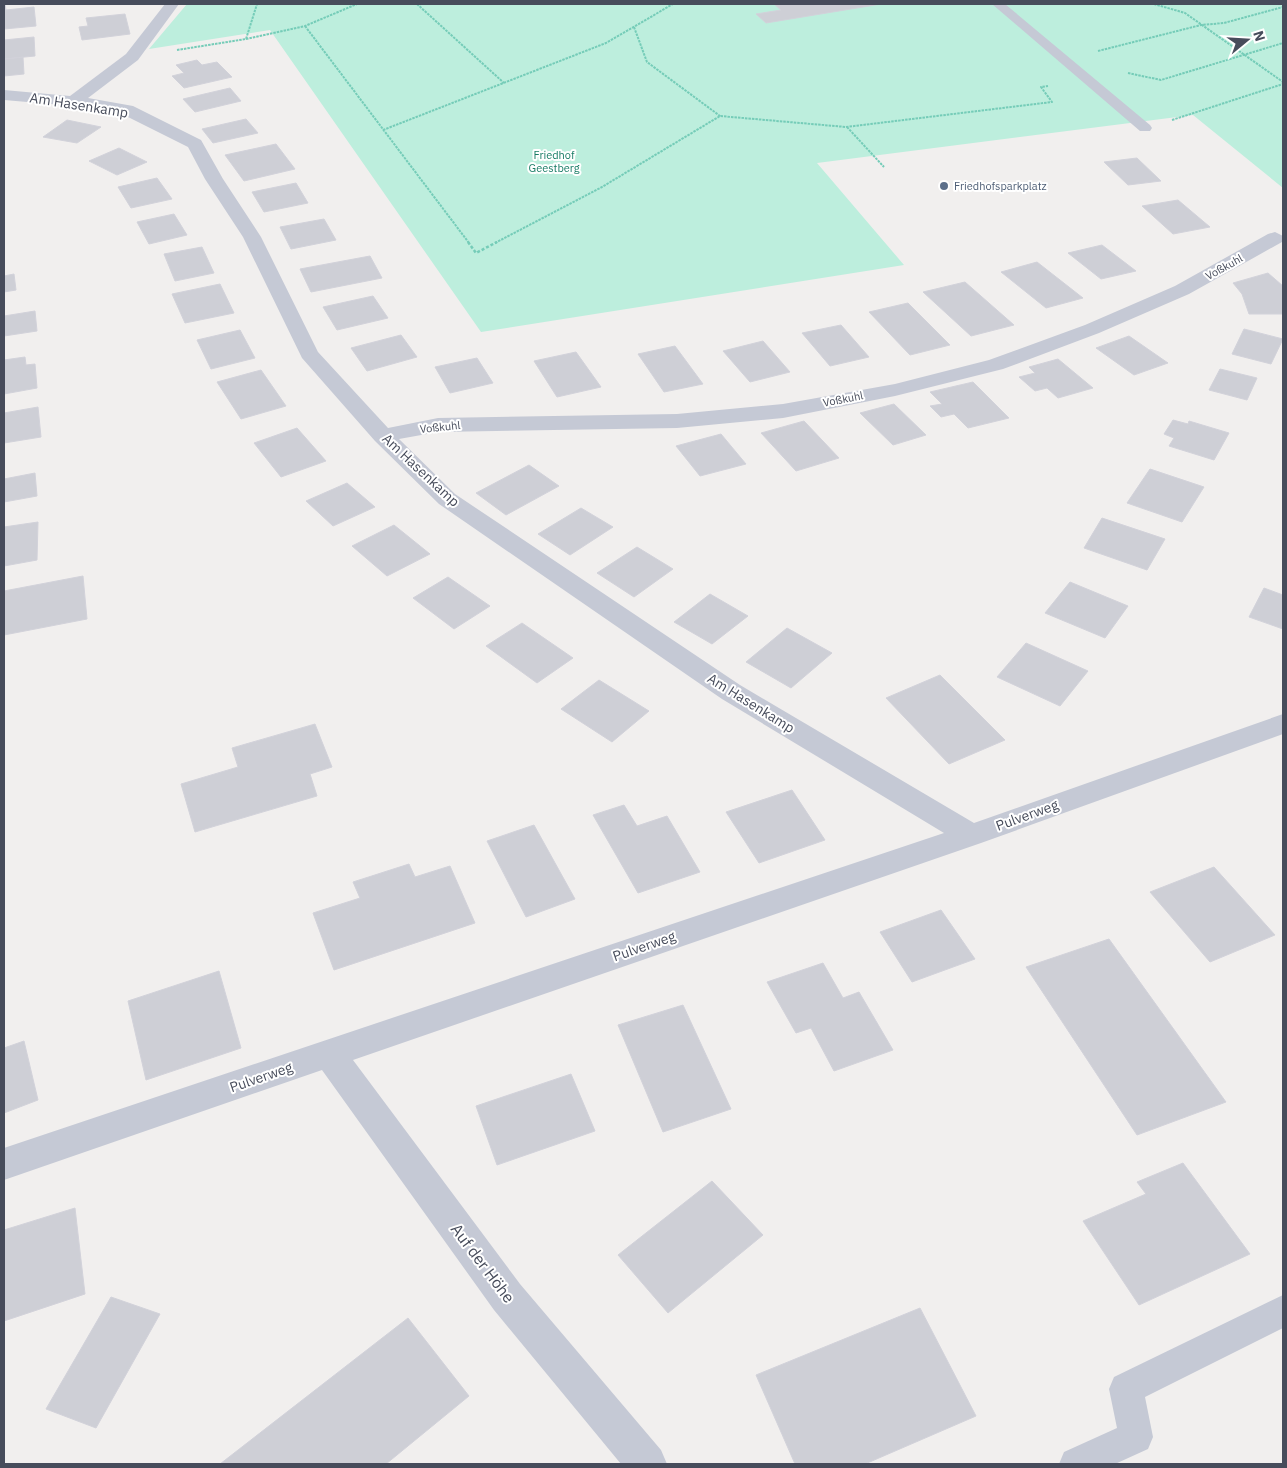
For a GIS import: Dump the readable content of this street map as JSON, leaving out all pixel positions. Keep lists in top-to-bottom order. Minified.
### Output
{"streets":{"street":["Am Hasenkamp","Voßkuhl","Pulverweg","Auf der Höhe"]},"crossings":[["Am Hasenkamp","Voßkuhl"],["Am Hasenkamp","Pulverweg"],["Pulverweg","Auf der Höhe"]],"parks":["Friedhof Geestberg"],"places":["Friedhofsparkplatz"],"north":"right"}
